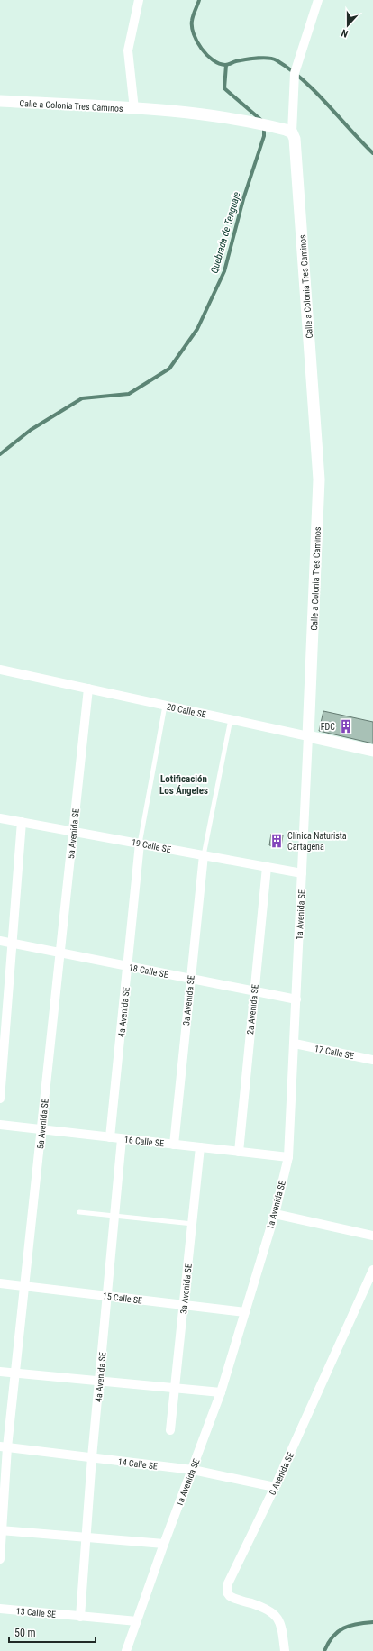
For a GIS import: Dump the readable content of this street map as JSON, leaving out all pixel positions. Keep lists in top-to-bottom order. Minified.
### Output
{"streets":{"street":["Calle a Colonia Tres Caminos","20 Calle SE","5a Avenida SE","19 Calle SE","1a Avenida SE","18 Calle SE","3a Avenida SE","2a Avenida SE","4a Avenida SE","17 Calle SE","16 Calle SE","15 Calle SE","14 Calle SE","0 Avenida SE","13 Calle SE"]},"crossings":[["Calle a Colonia Tres Caminos","20 Calle SE"],["Calle a Colonia Tres Caminos","1a Avenida SE"],["20 Calle SE","5a Avenida SE"],["20 Calle SE","1a Avenida SE"],["5a Avenida SE","19 Calle SE"],["5a Avenida SE","18 Calle SE"],["5a Avenida SE","16 Calle SE"],["5a Avenida SE","15 Calle SE"],["5a Avenida SE","14 Calle SE"],["19 Calle SE","1a Avenida SE"],["19 Calle SE","3a Avenida SE"],["19 Calle SE","2a Avenida SE"],["19 Calle SE","4a Avenida SE"],["1a Avenida SE","18 Calle SE"],["1a Avenida SE","17 Calle SE"],["1a Avenida SE","16 Calle SE"],["1a Avenida SE","15 Calle SE"],["1a Avenida SE","14 Calle SE"],["1a Avenida SE","13 Calle SE"],["18 Calle SE","3a Avenida SE"],["18 Calle SE","2a Avenida SE"],["18 Calle SE","4a Avenida SE"],["3a Avenida SE","16 Calle SE"],["3a Avenida SE","15 Calle SE"],["2a Avenida SE","16 Calle SE"],["4a Avenida SE","16 Calle SE"],["4a Avenida SE","15 Calle SE"],["4a Avenida SE","14 Calle SE"],["4a Avenida SE","13 Calle SE"],["14 Calle SE","0 Avenida SE"]],"districts":["Lotificación Los Ángeles"],"water":["Quebrada de Tenguaje"],"places":{"building":["FDC","Clínica Naturista Cartagena"]},"scale_bar":"50 m","north":"bottom"}
